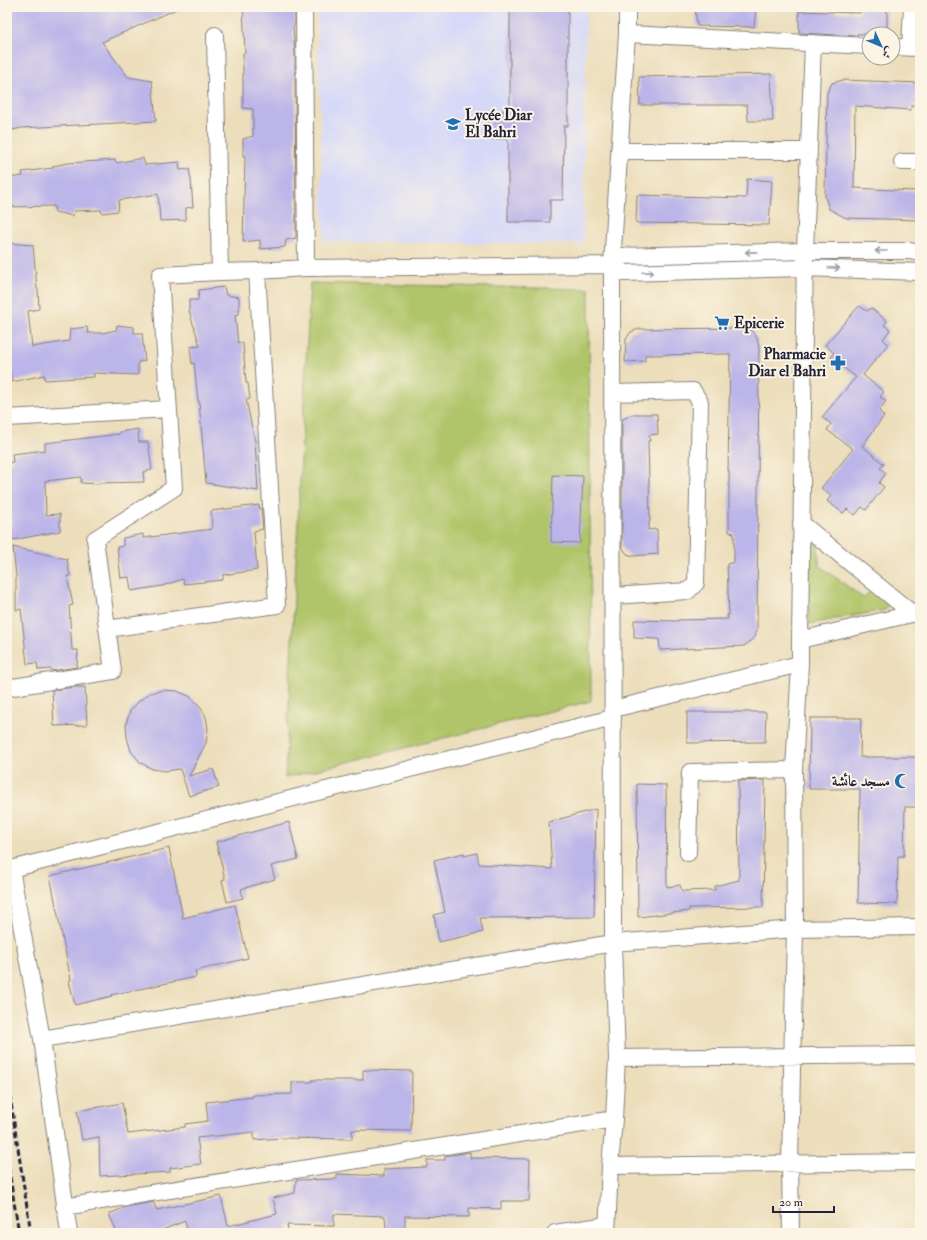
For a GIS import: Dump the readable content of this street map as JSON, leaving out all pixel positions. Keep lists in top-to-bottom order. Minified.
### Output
{"places":{"school or university":["Lycée Diar El Bahri"],"supermarket":["Epicerie"],"pharmacy":["Pharmacie Diar el Bahri"],"mosque":["مسجد عائشة"]},"scale_bar":"20 m","north":"bottom right"}
